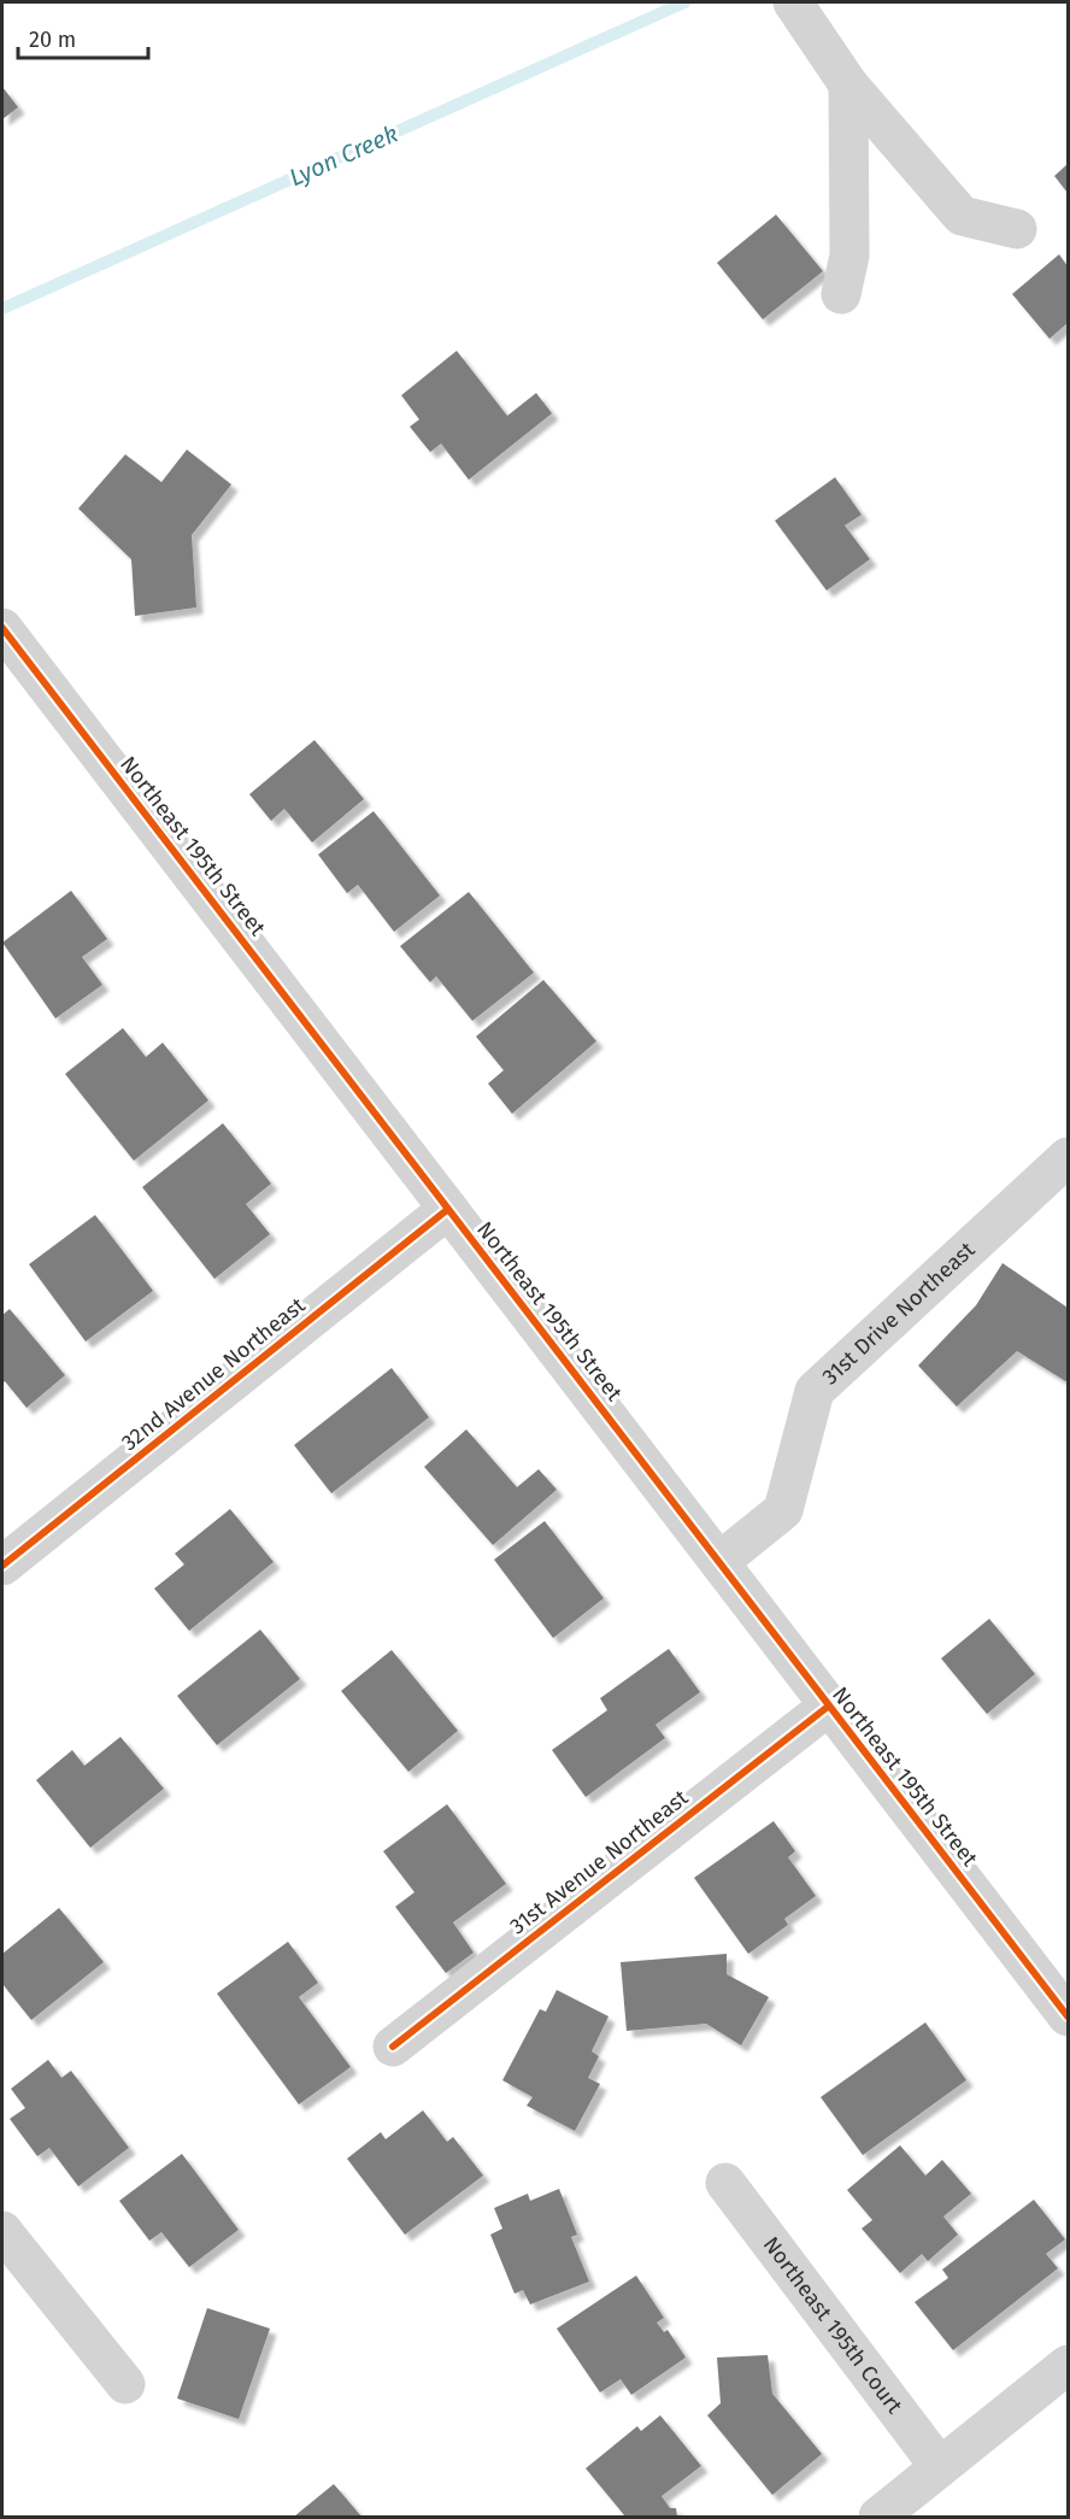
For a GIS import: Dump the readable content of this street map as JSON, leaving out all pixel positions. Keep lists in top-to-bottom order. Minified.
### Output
{"streets":{"street":["Northeast 195th Street","31st Drive Northeast","32nd Avenue Northeast","31st Avenue Northeast","Northeast 195th Court"]},"crossings":[["Northeast 195th Street","31st Drive Northeast"],["Northeast 195th Street","32nd Avenue Northeast"],["Northeast 195th Street","31st Avenue Northeast"]],"water":["Lyon Creek"],"scale_bar":"20 m"}
